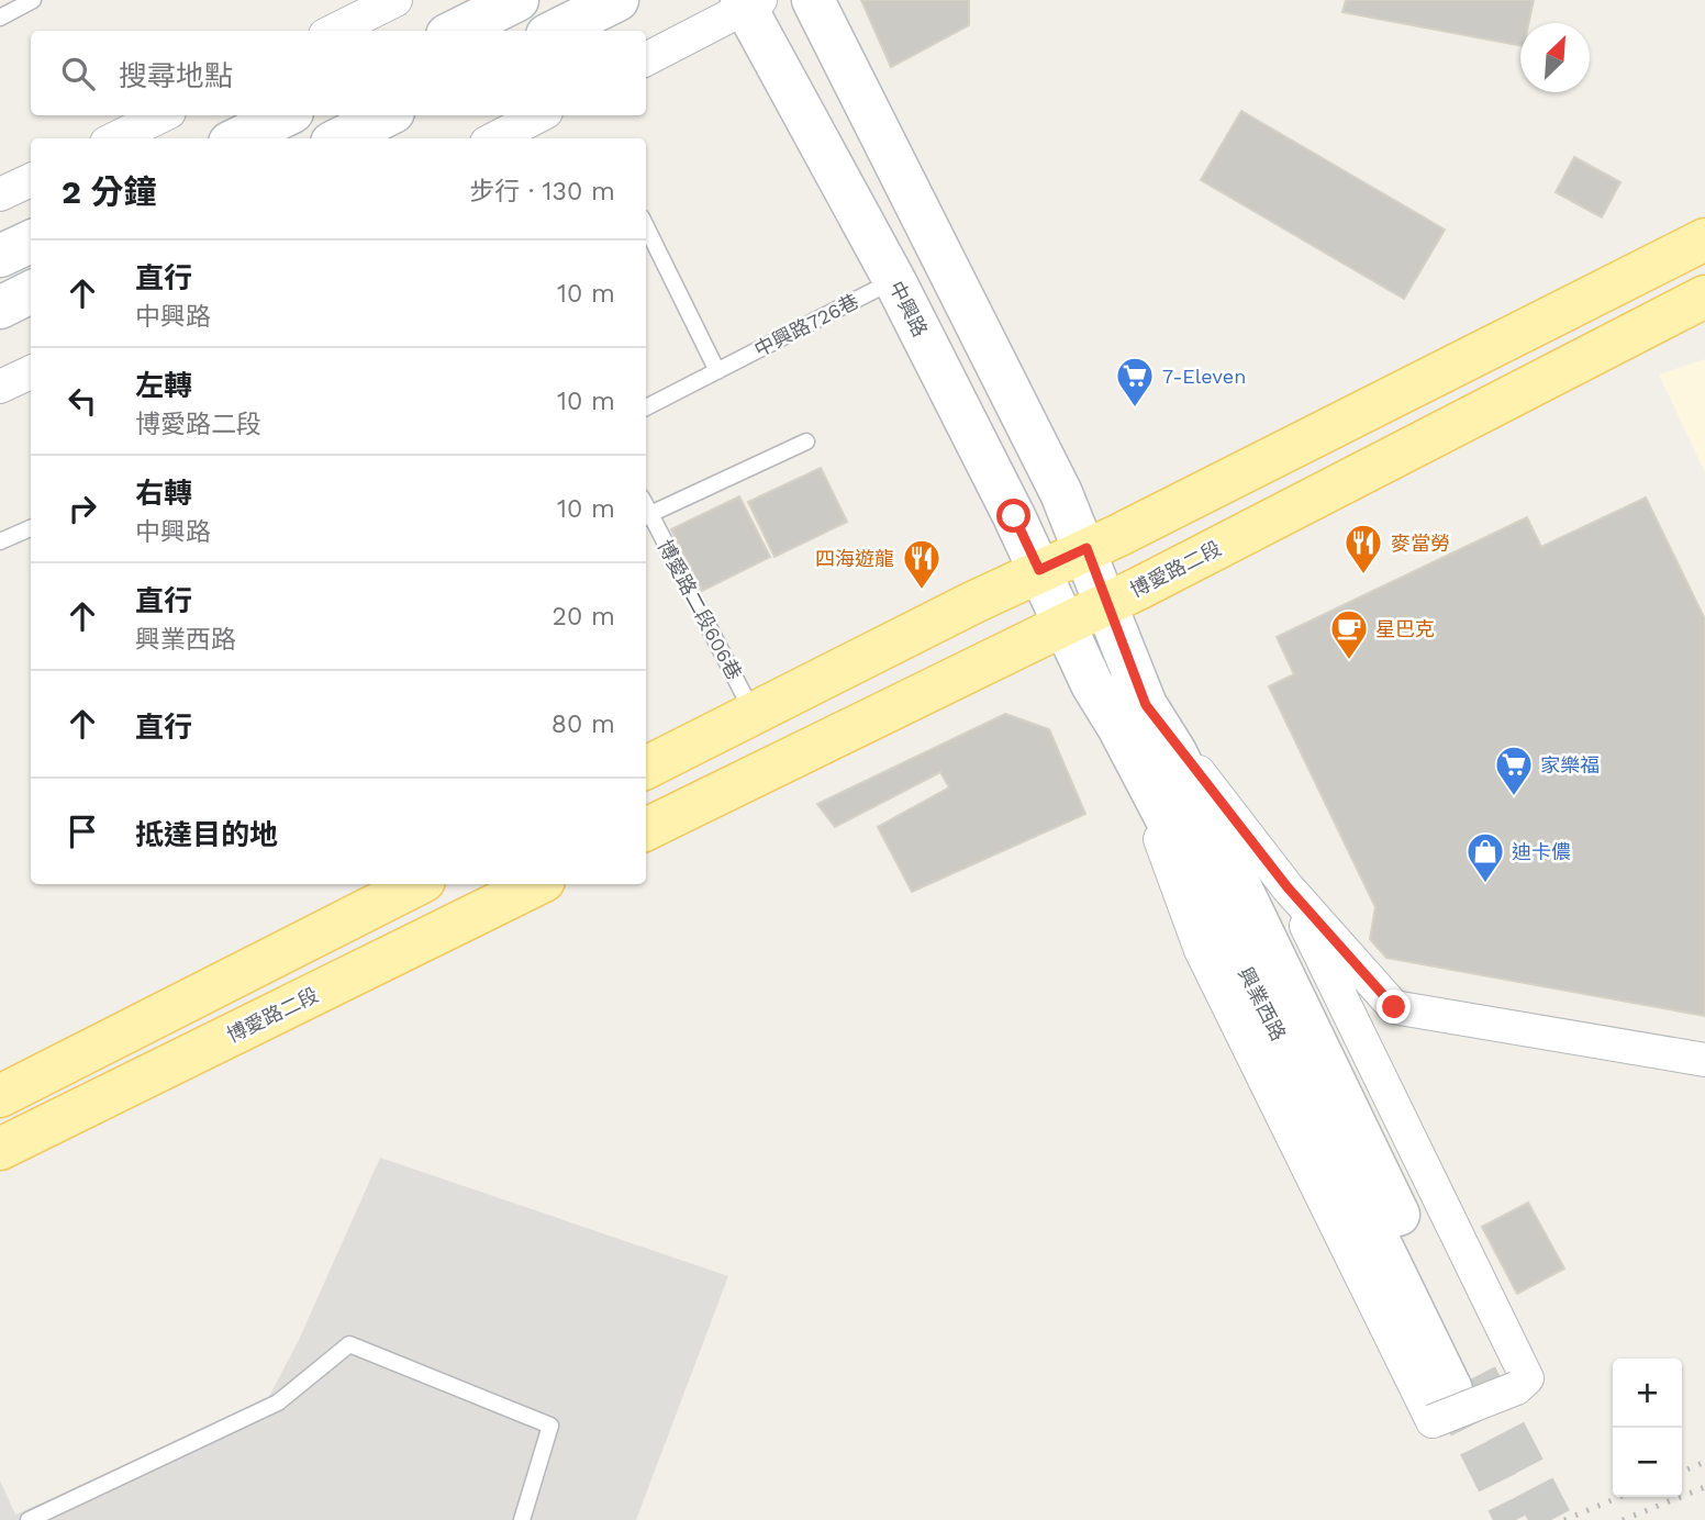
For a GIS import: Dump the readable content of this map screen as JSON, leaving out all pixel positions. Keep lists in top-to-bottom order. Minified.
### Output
{"streets":{"main road":["博愛路二段"],"street":["中興路","興業西路"],"lane":["中興路726巷","博愛路二段606巷"]},"crossings":[["中興路","中興路726巷"],["中興路","博愛路二段"],["中興路","興業西路"],["博愛路二段","興業西路"]],"places":{"supermarket":["7-Eleven","家樂福"],"restaurant":["麥當勞","四海遊龍"],"cafe":["星巴克"],"shop":["迪卡儂"]},"north":"top right","page":{"search":"搜尋地點","heading":["2 分鐘","步行 · 130 m"],"list":[["直行","中興路","10 m"],["左轉","博愛路二段","10 m"],["右轉","中興路","10 m"],["直行","興業西路","20 m"],["直行","80 m"],"抵達目的地"],"map_buttons":["+","−"]}}
